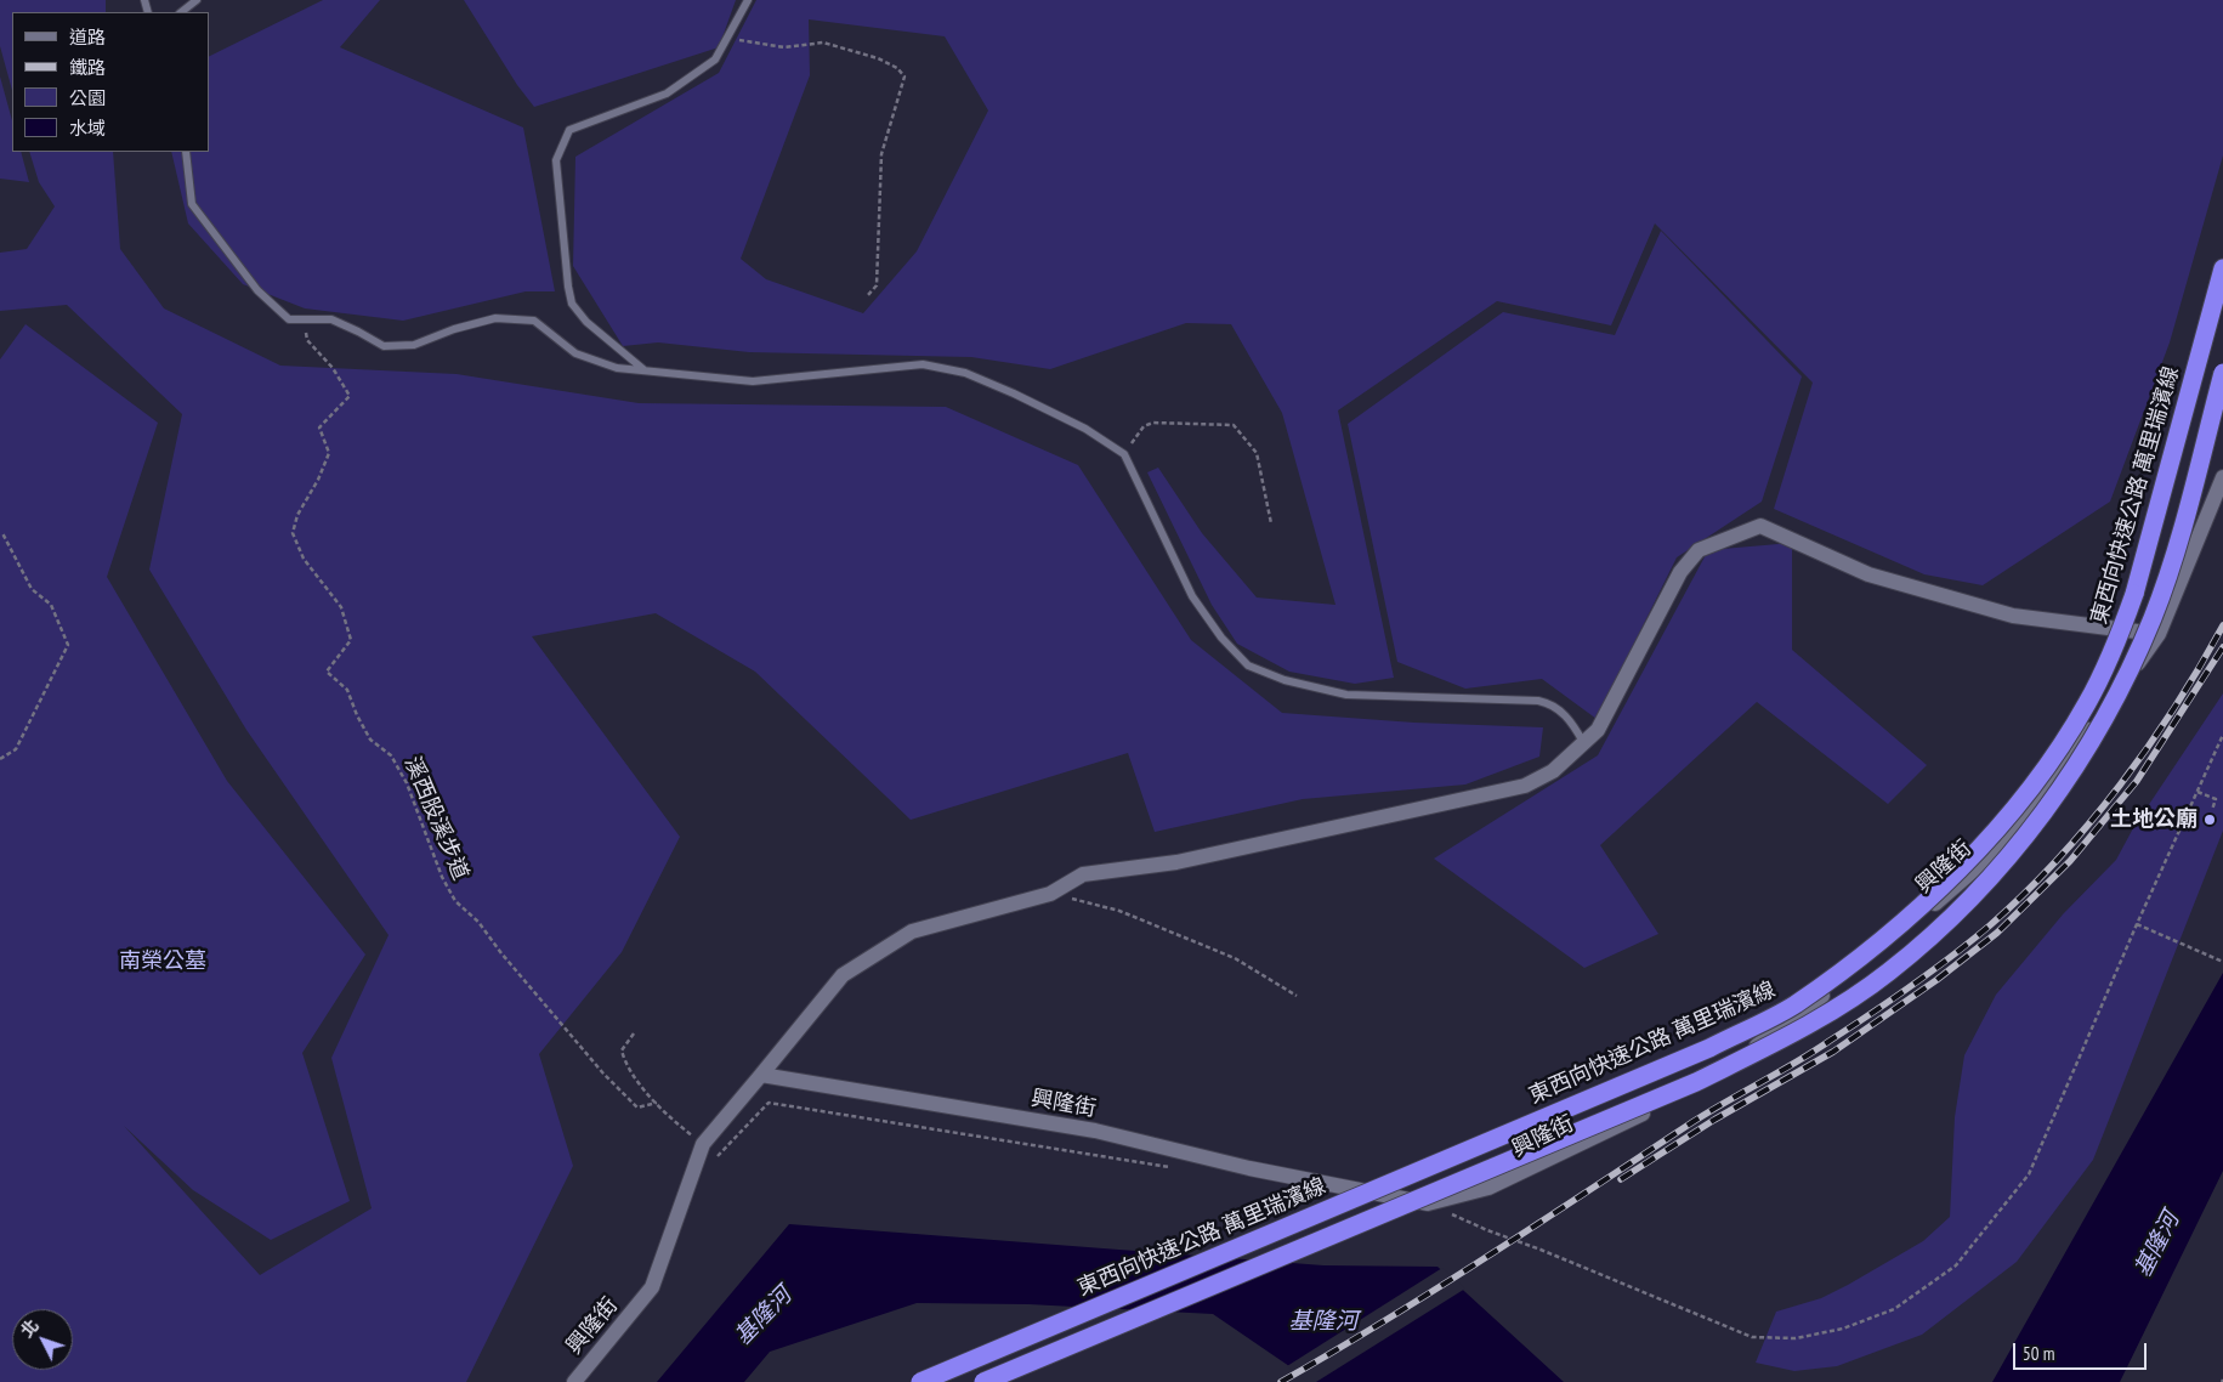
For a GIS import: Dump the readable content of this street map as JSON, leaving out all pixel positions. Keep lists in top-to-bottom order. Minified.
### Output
{"streets":{"highway":["東西向快速公路 萬里瑞濱線"],"street":["興隆街"],"path":["溪西股溪步道"]},"water":["基隆河"],"parks":["南榮公墓"],"places":["土地公廟"],"legend":["道路","鐵路","公園","水域"],"scale_bar":"50 m","north":"top left"}
